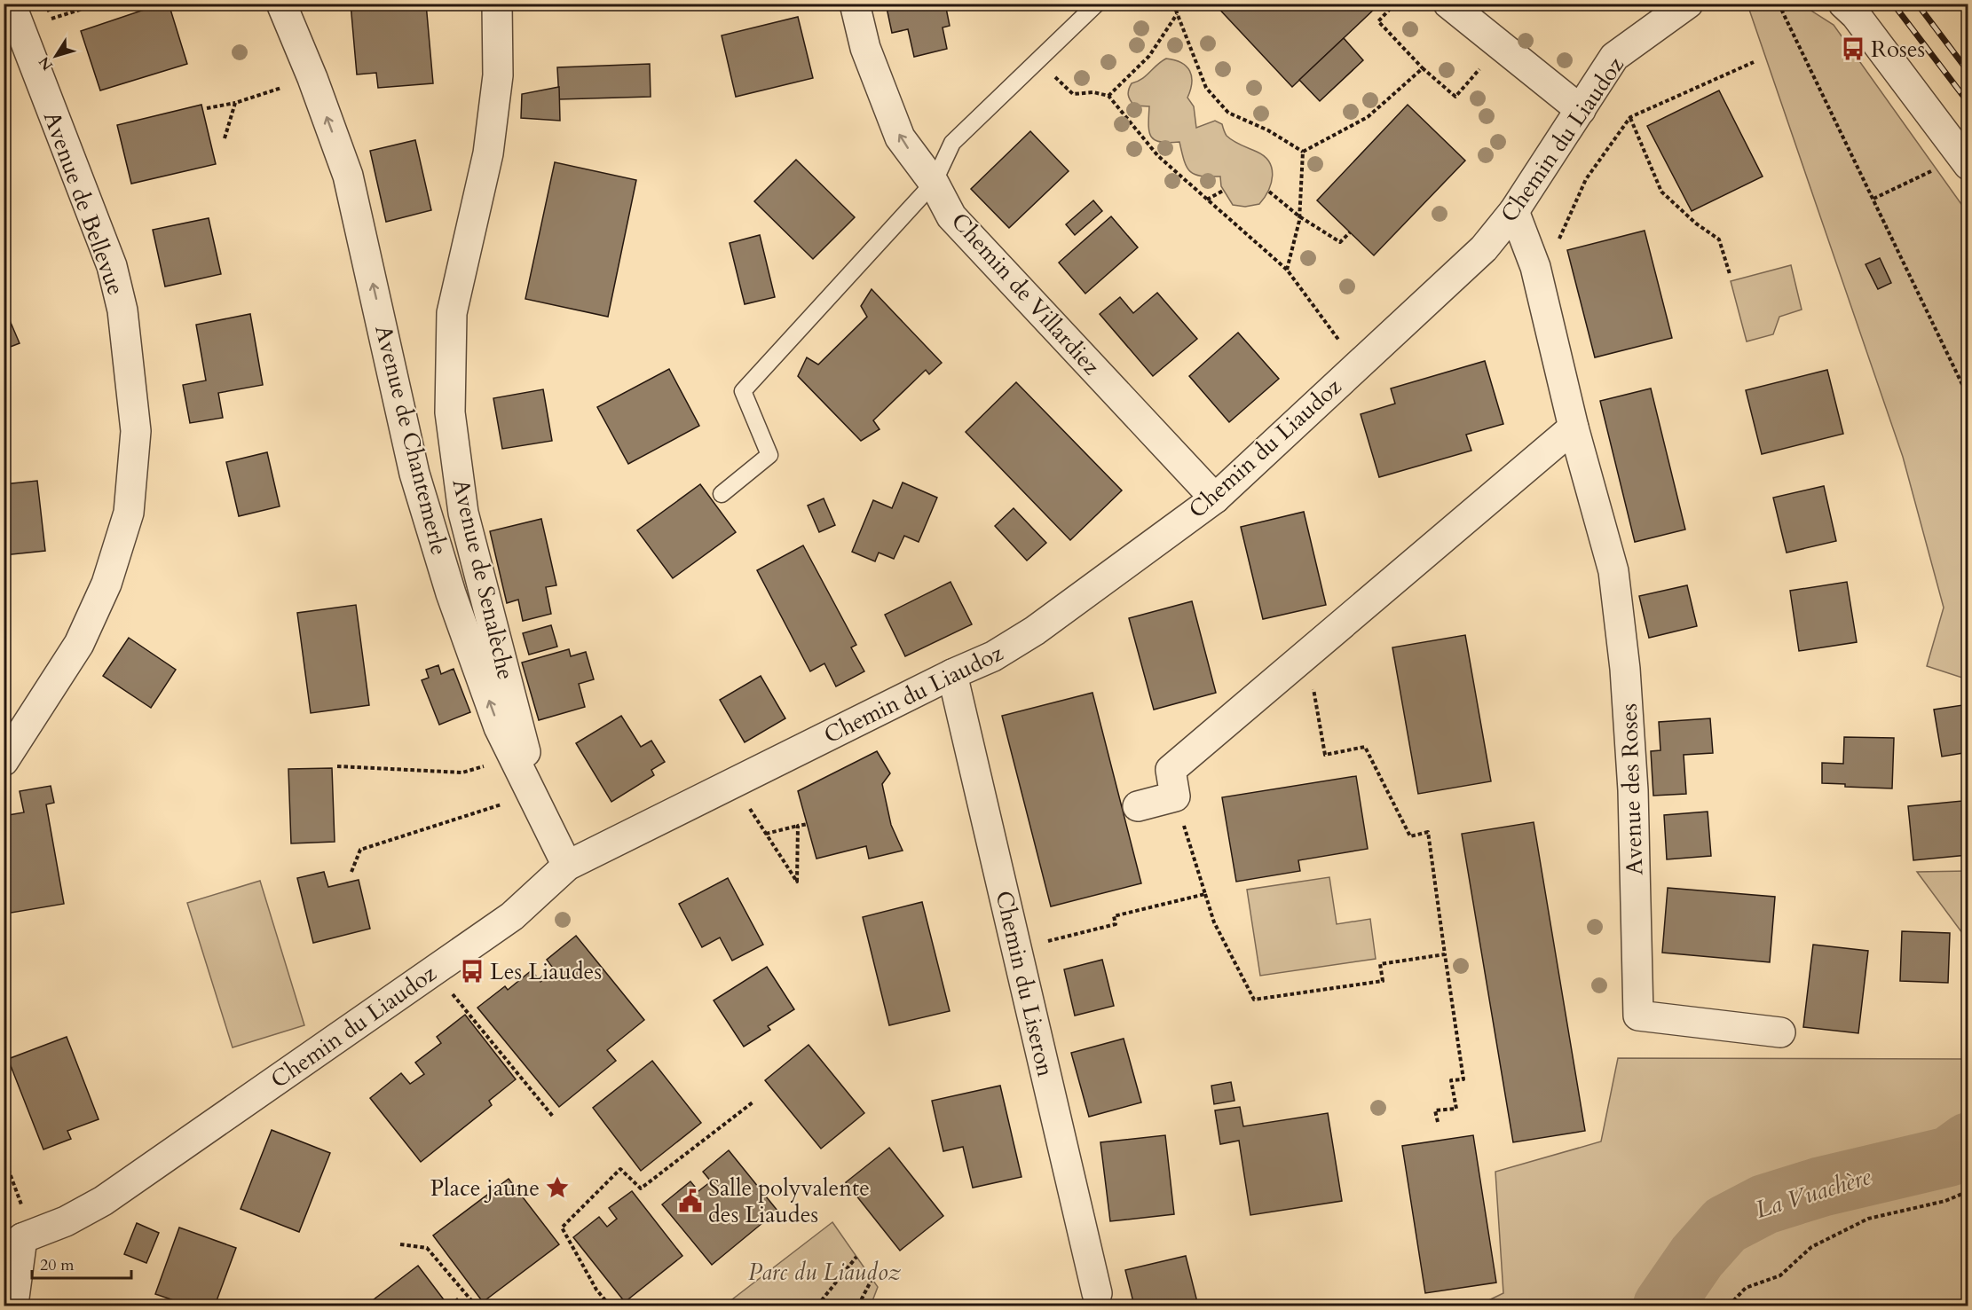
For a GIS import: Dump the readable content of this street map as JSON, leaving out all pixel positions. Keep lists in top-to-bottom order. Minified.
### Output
{"streets":{"street":["Chemin du Liaudoz","Avenue de Bellevue","Chemin de Villardiez","Avenue de Chantemerle","Avenue de Senalèche","Avenue des Roses","Chemin du Liseron"]},"crossings":[["Chemin du Liaudoz","Chemin de Villardiez"],["Chemin du Liaudoz","Avenue de Chantemerle"],["Chemin du Liaudoz","Avenue des Roses"],["Chemin du Liaudoz","Chemin du Liseron"],["Avenue de Chantemerle","Avenue de Senalèche"]],"one_way":["Avenue de Chantemerle"],"water":["La Vuachère"],"parks":["Parc du Liaudoz"],"places":{"bus stop":["Roses","Les Liaudes"],"place":["Place jaune"],"public building":["Salle polyvalente des Liaudes"]},"scale_bar":"20 m","north":"bottom left"}
